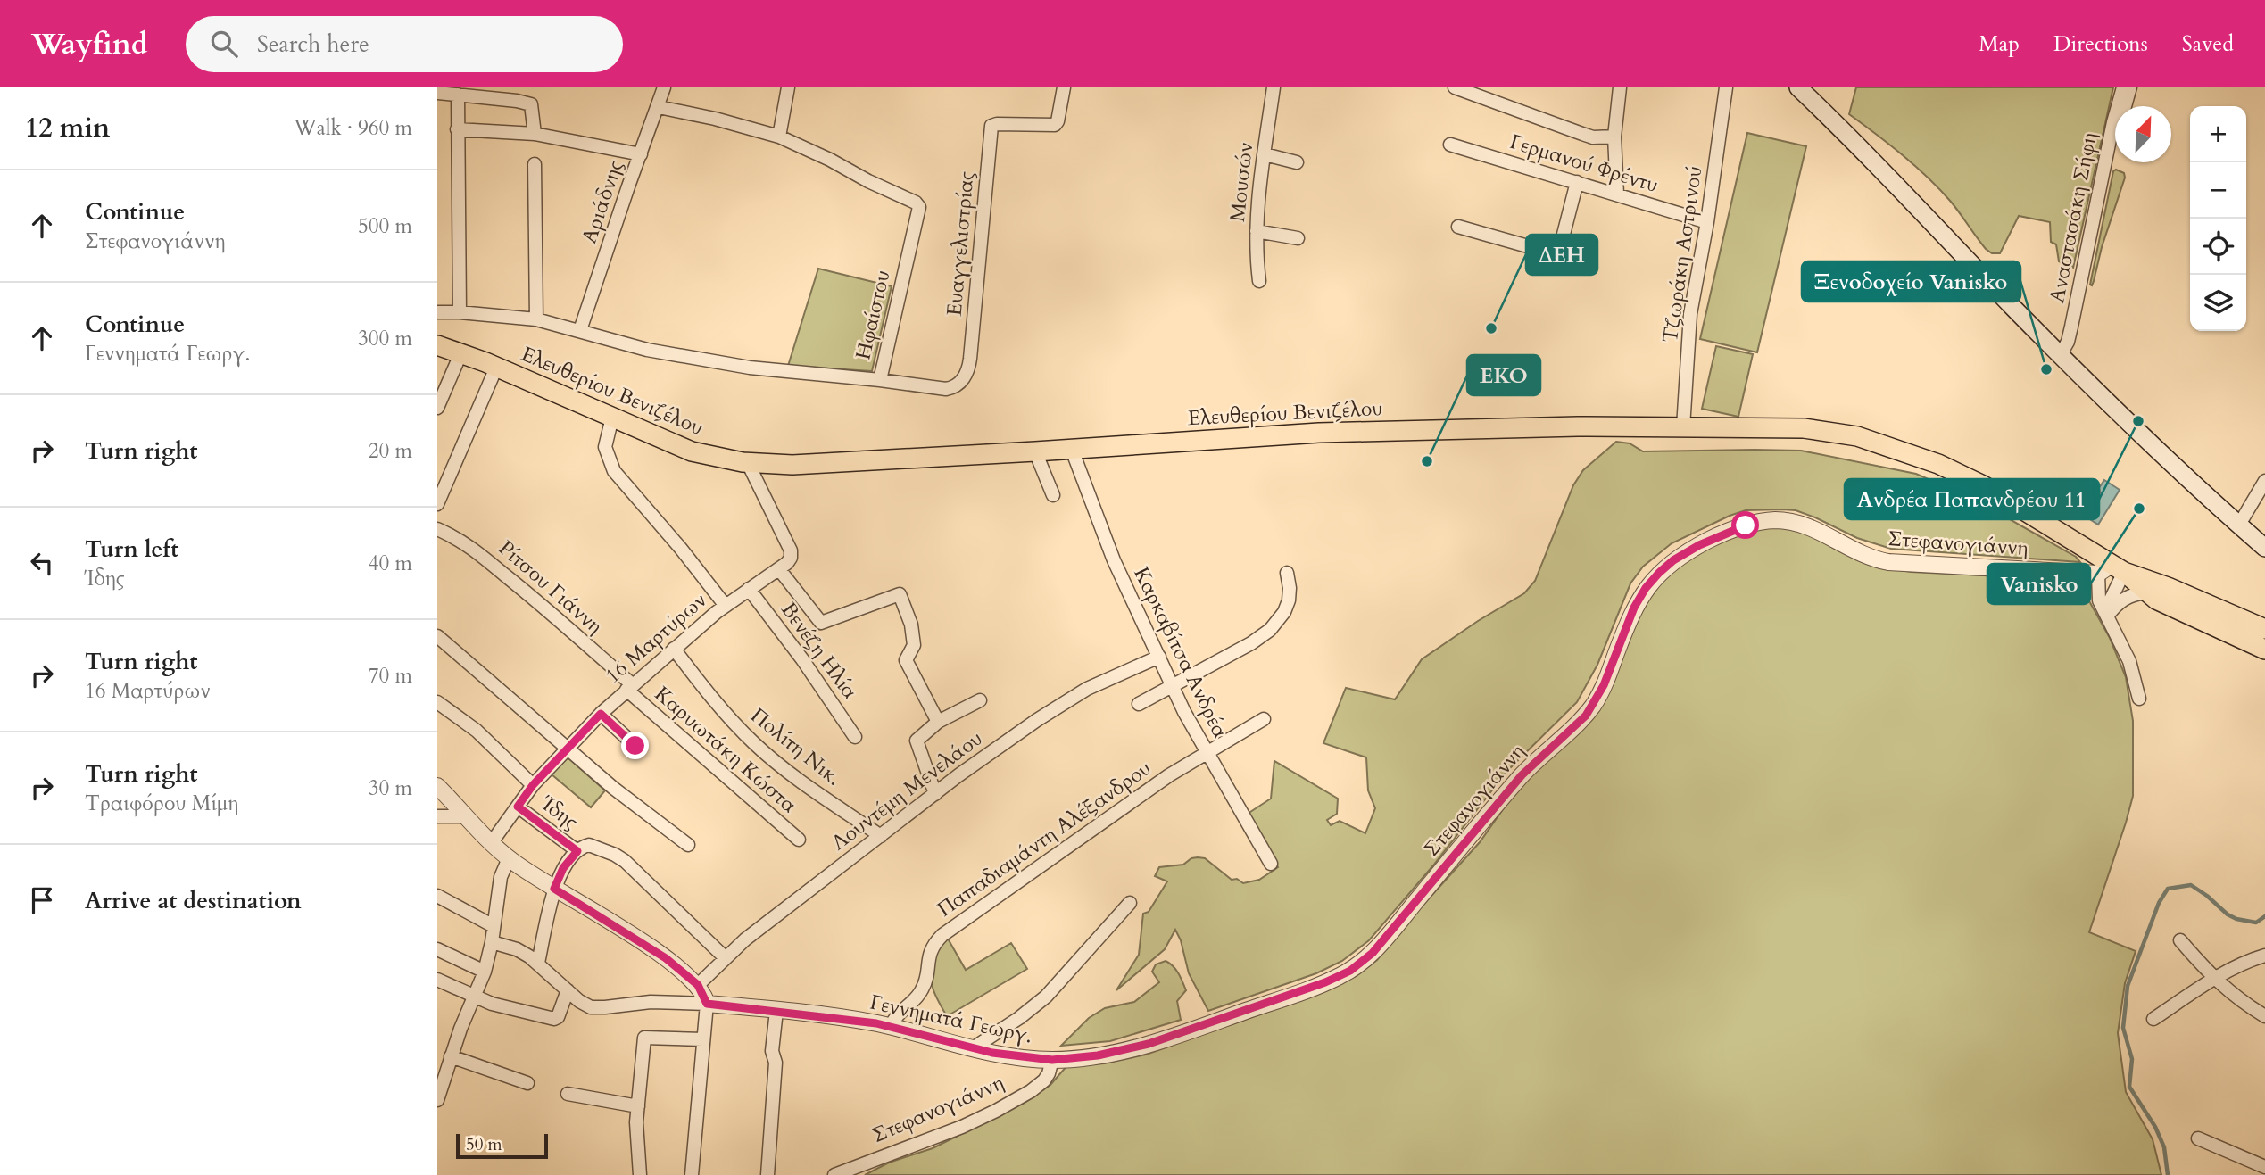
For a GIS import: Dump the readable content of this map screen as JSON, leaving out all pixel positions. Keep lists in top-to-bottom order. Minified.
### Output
{"streets":{"main road":["Ελευθερίου Βενιζέλου"],"street":["Γερμανού Φρέντυ","Μουσών","Αριάδνης","Αναστασάκη Σήφη","Ευαγγελιστρίας","Τζωράκη Αστρινού","Ηφαίστου","Στεφανογιάννη","Ρίτσου Γιάννη","16 Μαρτύρων","Βενέζη Ηλία","Καρκαβίτσα Ανδρέα","Πολίτη Νικ.","Καρυωτάκη Κώστα","Λουντέμη Μενελάου","Ίδης","Παπαδιαμάντη Αλέξανδρου","Γεννηματά Γεωργ."]},"crossings":[["Γερμανού Φρέντυ","Τζωράκη Αστρινού"],["Αριάδνης","Ηφαίστου"],["Ευαγγελιστρίας","Ηφαίστου"],["Τζωράκη Αστρινού","Ελευθερίου Βενιζέλου"],["Ελευθερίου Βενιζέλου","Στεφανογιάννη"],["Ελευθερίου Βενιζέλου","Καρκαβίτσα Ανδρέα"],["Στεφανογιάννη","Γεννηματά Γεωργ."],["Ρίτσου Γιάννη","16 Μαρτύρων"],["Ρίτσου Γιάννη","Καρυωτάκη Κώστα"],["16 Μαρτύρων","Βενέζη Ηλία"],["16 Μαρτύρων","Πολίτη Νικ."],["16 Μαρτύρων","Καρυωτάκη Κώστα"],["16 Μαρτύρων","Ίδης"],["Καρκαβίτσα Ανδρέα","Λουντέμη Μενελάου"],["Καρκαβίτσα Ανδρέα","Παπαδιαμάντη Αλέξανδρου"],["Πολίτη Νικ.","Λουντέμη Μενελάου"],["Λουντέμη Μενελάου","Ίδης"],["Παπαδιαμάντη Αλέξανδρου","Γεννηματά Γεωργ."]],"places":["ΔΕΗ","Ξενοδοχείο Vanisko","Ανδρέα Παπανδρέου 11","EKO","Vanisko"],"scale_bar":"50 m","north":"top right","page":{"header":"Wayfind","search":"Search here","nav":["Map","Directions","Saved"],"heading":["12 min","Walk · 960 m"],"map_buttons":["+","−"],"list":[["Continue","Στεφανογιάννη","500 m"],["Continue","Γεννηματά Γεωργ.","300 m"],["Turn right","20 m"],["Turn left","Ίδης","40 m"],["Turn right","16 Μαρτύρων","70 m"],["Turn right","Τραιφόρου Μίμη","30 m"],"Arrive at destination"],"scale":"50 m"}}
